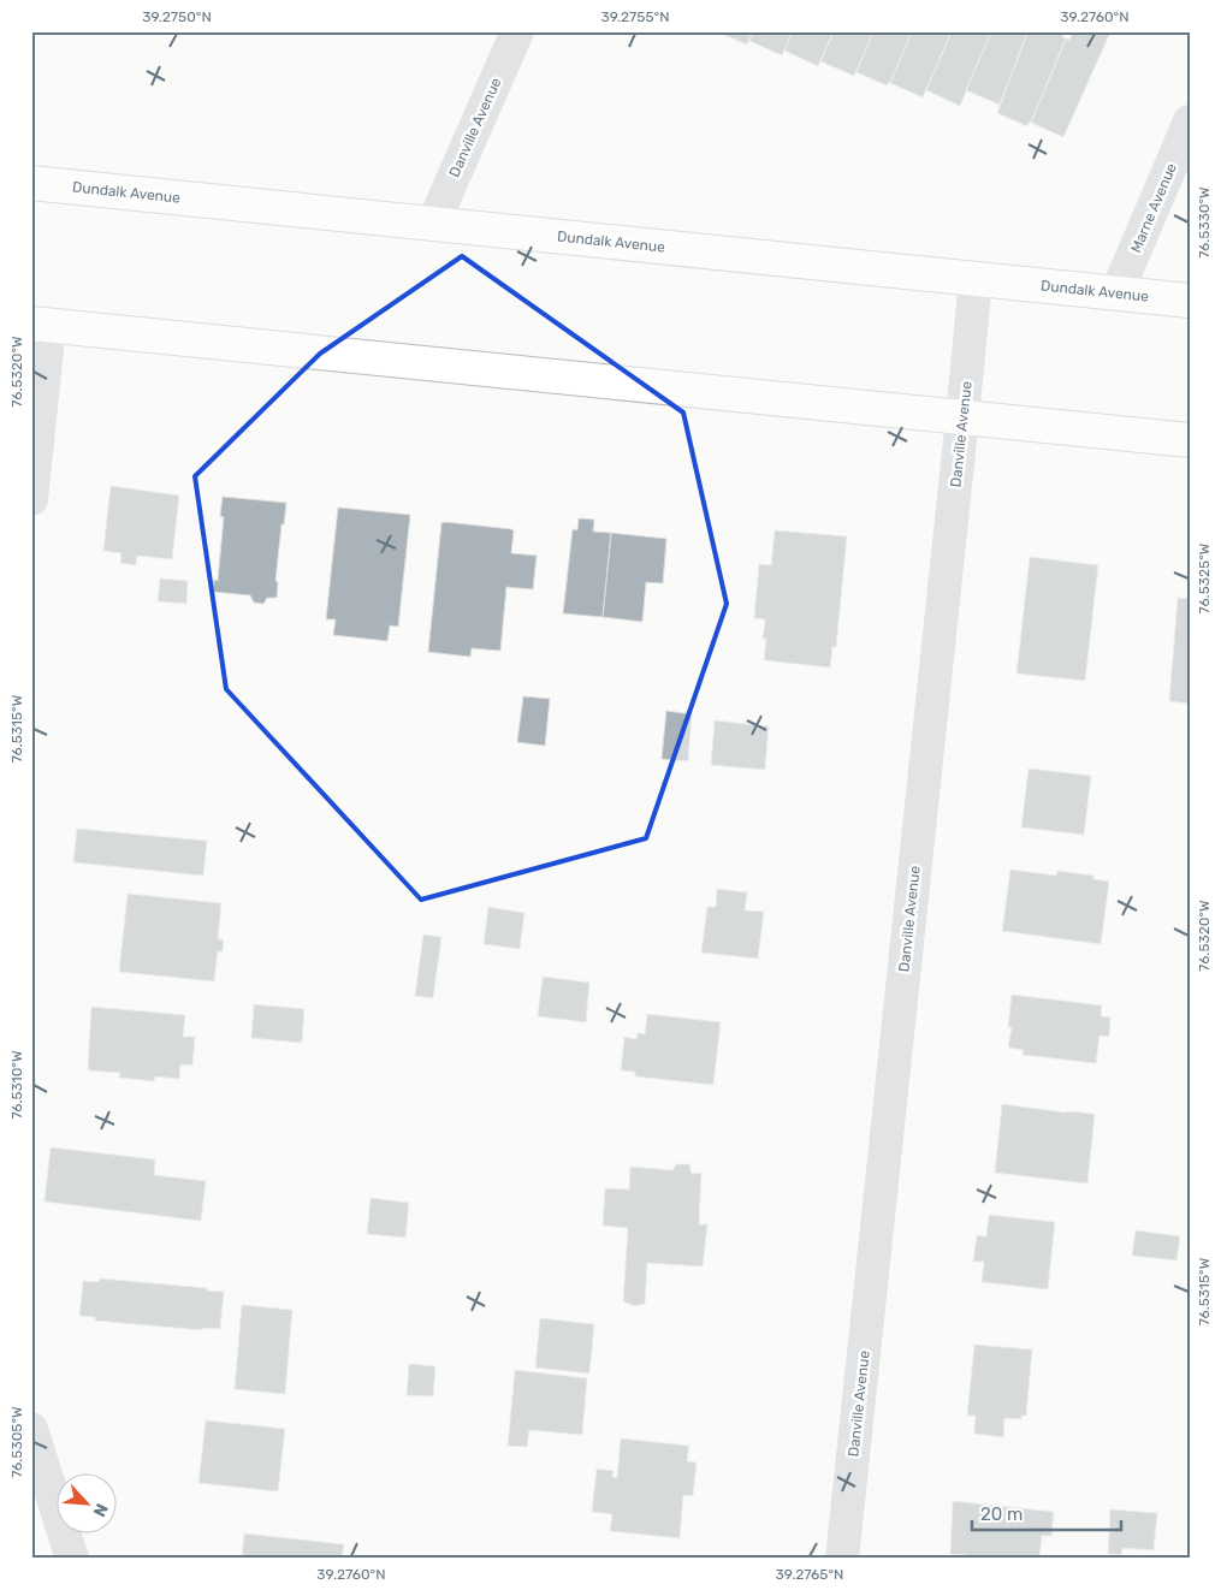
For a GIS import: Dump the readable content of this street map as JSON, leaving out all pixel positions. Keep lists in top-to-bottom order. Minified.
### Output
{"streets":{"main road":["Dundalk Avenue"],"street":["Danville Avenue","Marne Avenue"]},"crossings":[["Danville Avenue","Dundalk Avenue"],["Dundalk Avenue","Marne Avenue"]],"scale_bar":"20 m","north":"bottom right","coordinates":["39.2750°N","39.2755°N","39.2760°N","76.5330°W","76.5320°W","76.5325°W","76.5315°W","76.5310°W","76.5305°W","39.2765°N"]}
